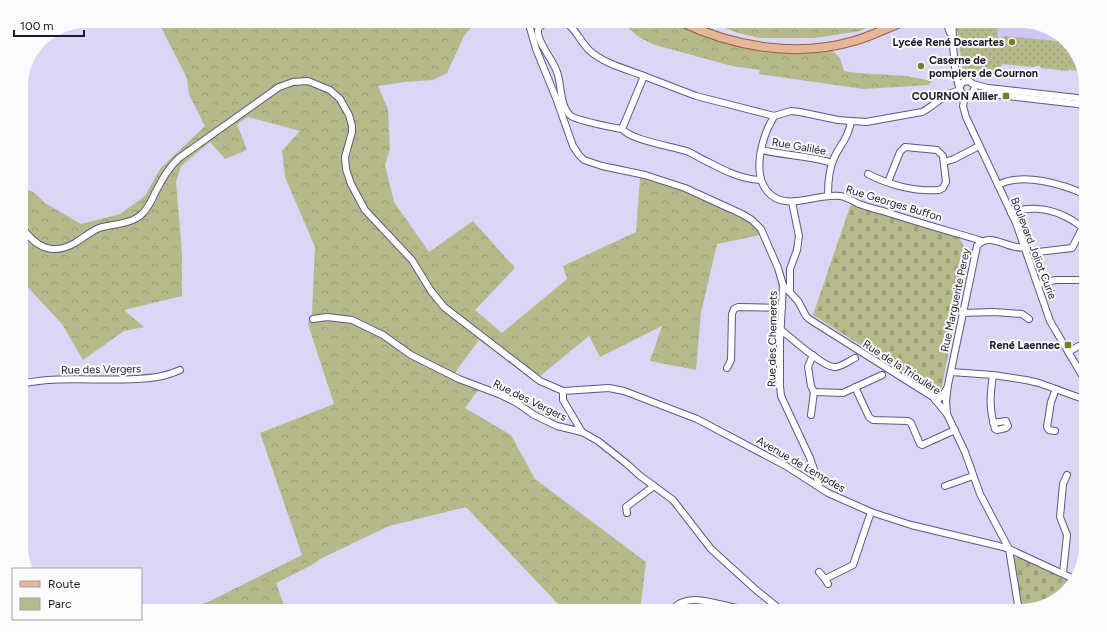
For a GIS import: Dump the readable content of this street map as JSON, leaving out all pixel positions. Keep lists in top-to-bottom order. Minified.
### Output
{"streets":{"street":["Rue Galilée","Rue Georges Buffon","Boulevard Joliot Curie","Rue Marguerite Perey","Rue des Chemerets","Rue de la Trioulère","Rue des Vergers","Avenue de Lempdes"]},"crossings":[["Rue Georges Buffon","Rue Marguerite Perey"],["Boulevard Joliot Curie","Rue Marguerite Perey"],["Rue Marguerite Perey","Rue de la Trioulère"],["Rue des Chemerets","Rue de la Trioulère"],["Rue des Chemerets","Avenue de Lempdes"],["Rue de la Trioulère","Avenue de Lempdes"]],"places":{"other":["Lycée René Descartes","Caserne de pompiers de Cournon"],"transit":["COURNON Allier","René Laennec"]},"legend":["Route","Parc"],"scale_bar":"100 m"}
